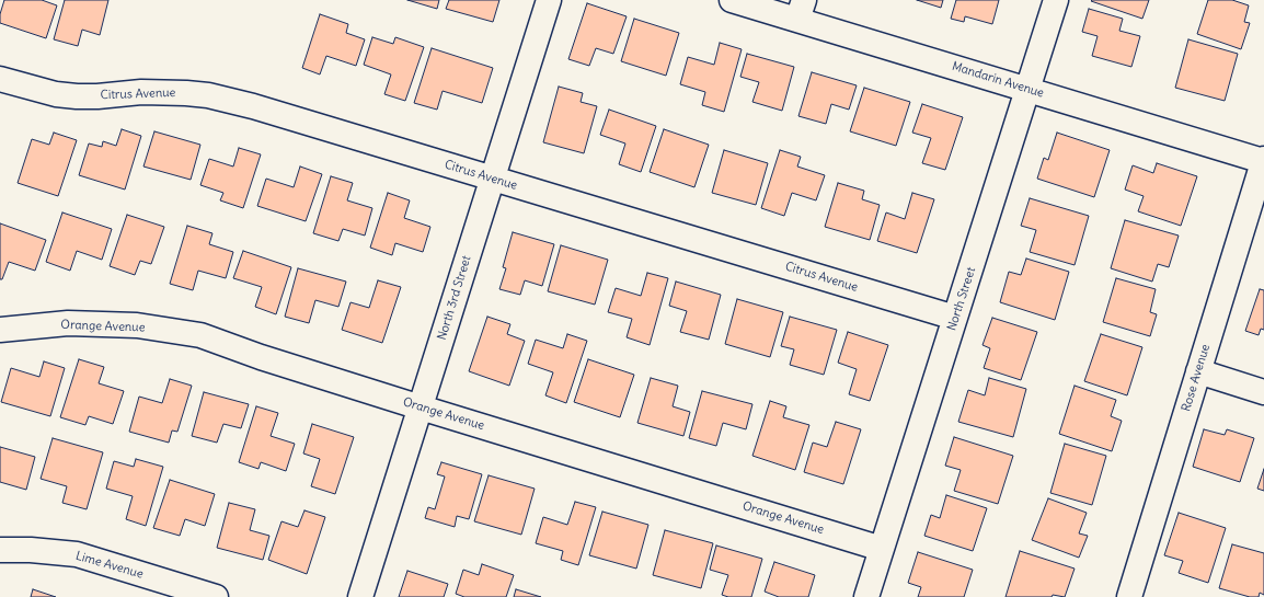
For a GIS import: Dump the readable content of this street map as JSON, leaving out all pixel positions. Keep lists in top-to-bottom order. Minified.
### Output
{"streets":{"street":["Mandarin Avenue","Citrus Avenue","North 3rd Street","North Street","Orange Avenue","Rose Avenue","Lime Avenue"]},"crossings":[["Mandarin Avenue","North Street"],["Mandarin Avenue","Rose Avenue"],["Citrus Avenue","North 3rd Street"],["Citrus Avenue","North Street"],["North 3rd Street","Orange Avenue"],["North Street","Orange Avenue"]]}
